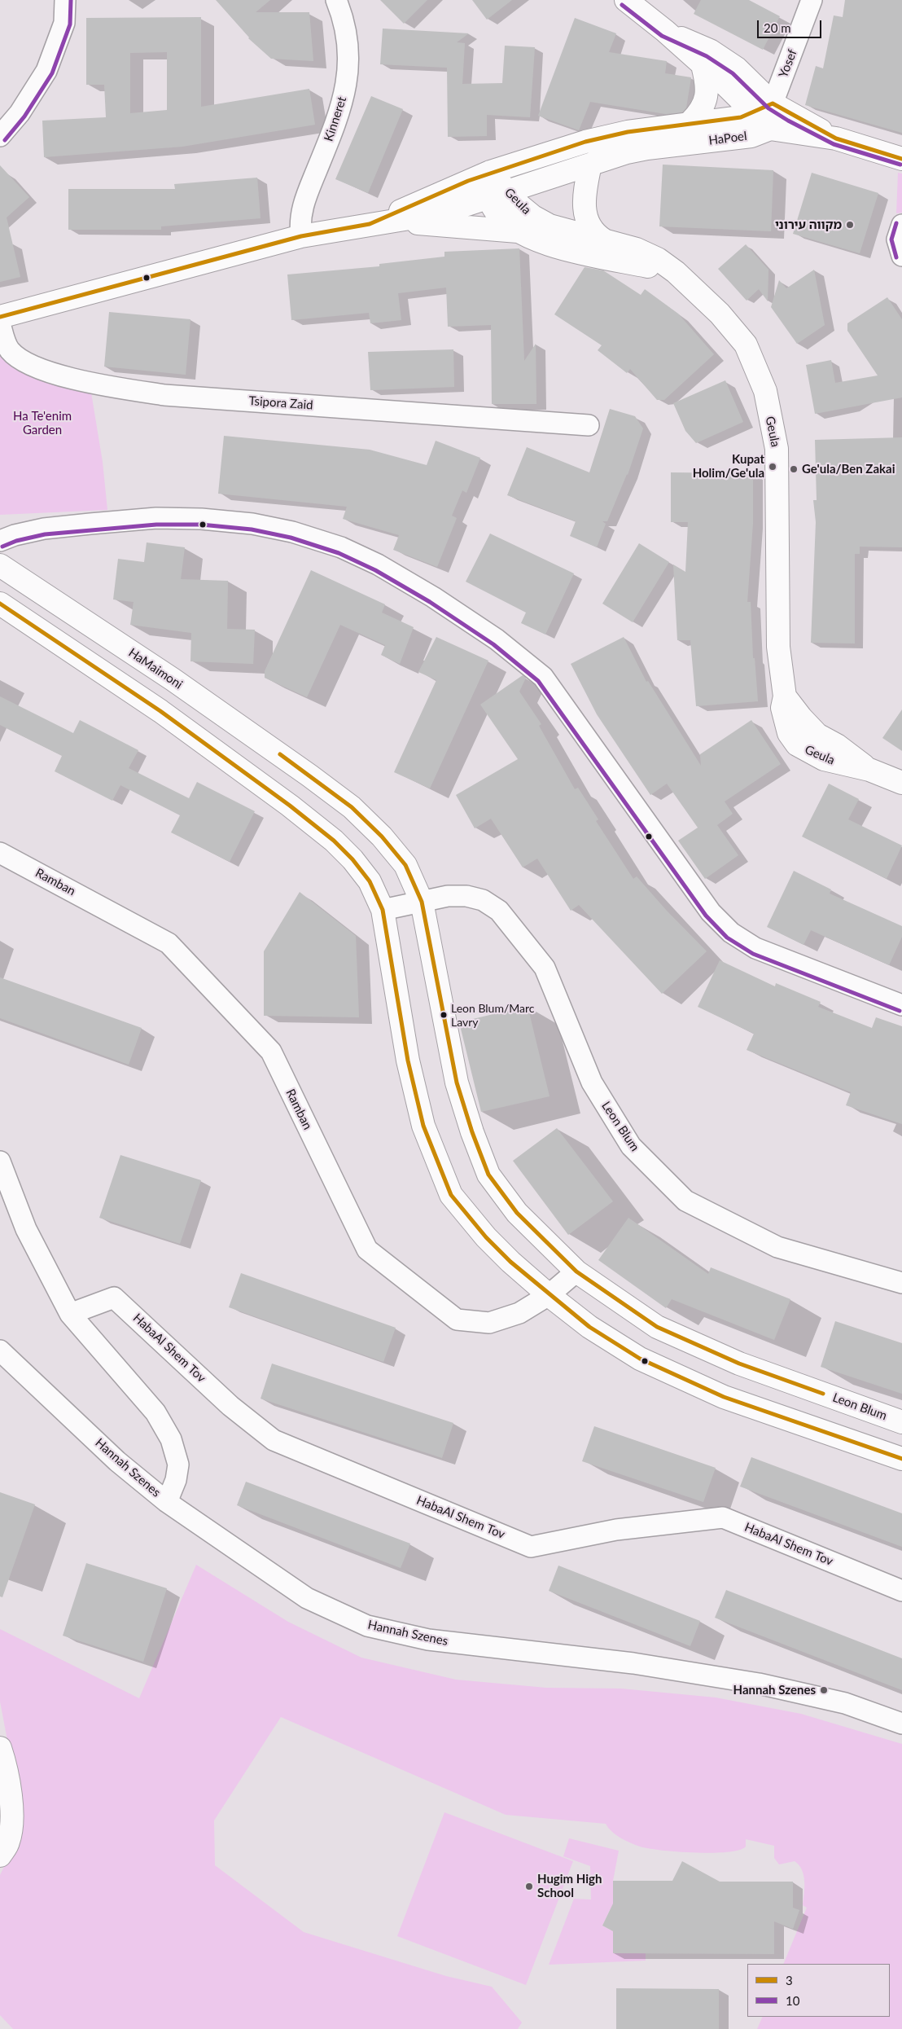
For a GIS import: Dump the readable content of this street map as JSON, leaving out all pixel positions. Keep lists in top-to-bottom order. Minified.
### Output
{"streets":{"street":["Yosef","Kinneret","HaPoel","Geula","Tsipora Zaid","HaMaimoni","Ramban","Leon Blum","HabaAl Shem Tov","Hannah Szenes"]},"crossings":[["Yosef","HaPoel"],["Kinneret","HaPoel"],["HaPoel","Geula"],["HaMaimoni","Leon Blum"],["Ramban","Leon Blum"]],"parks":["Ha Te'enim Garden"],"places":["מקווה עירוני","Kupat Holim/Ge'ula","Ge'ula/Ben Zakai","Leon Blum/Marc Lavry","Hannah Szenes","Hugim High School"],"lines":["transit line 10","transit line 3"],"legend":["3","10"],"scale_bar":"20 m"}
